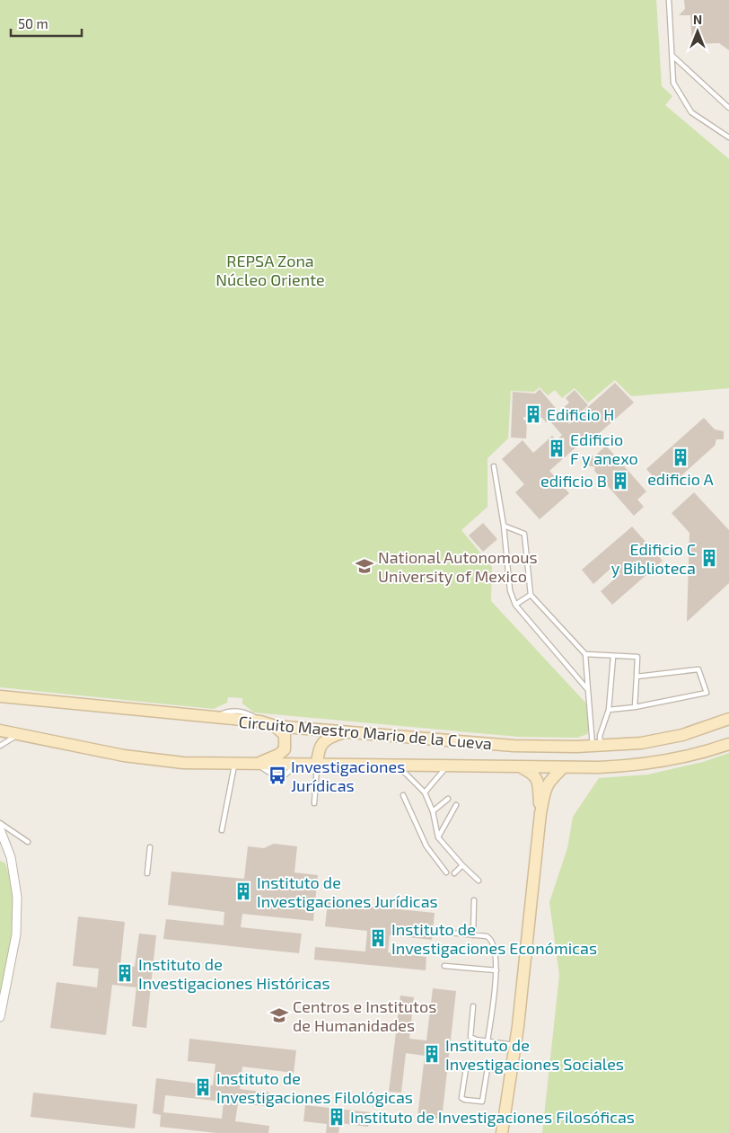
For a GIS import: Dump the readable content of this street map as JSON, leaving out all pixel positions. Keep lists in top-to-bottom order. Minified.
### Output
{"streets":{"street":["Circuito Maestro Mario de la Cueva"]},"parks":["REPSA Zona Núcleo Oriente"],"places":{"building":["Edificio H","Edificio F y anexo","edificio A","edificio B","Edificio C y Biblioteca","Instituto de Investigaciones Jurídicas","Instituto de Investigaciones Económicas","Instituto de Investigaciones Históricas","Instituto de Investigaciones Sociales","Instituto de Investigaciones Filológicas","Instituto de Investigaciones Filosóficas"],"school or university":["National Autonomous University of Mexico","Centros e Institutos de Humanidades"],"bus stop":["Investigaciones Jurídicas"]},"scale_bar":"50 m","north":"top"}
